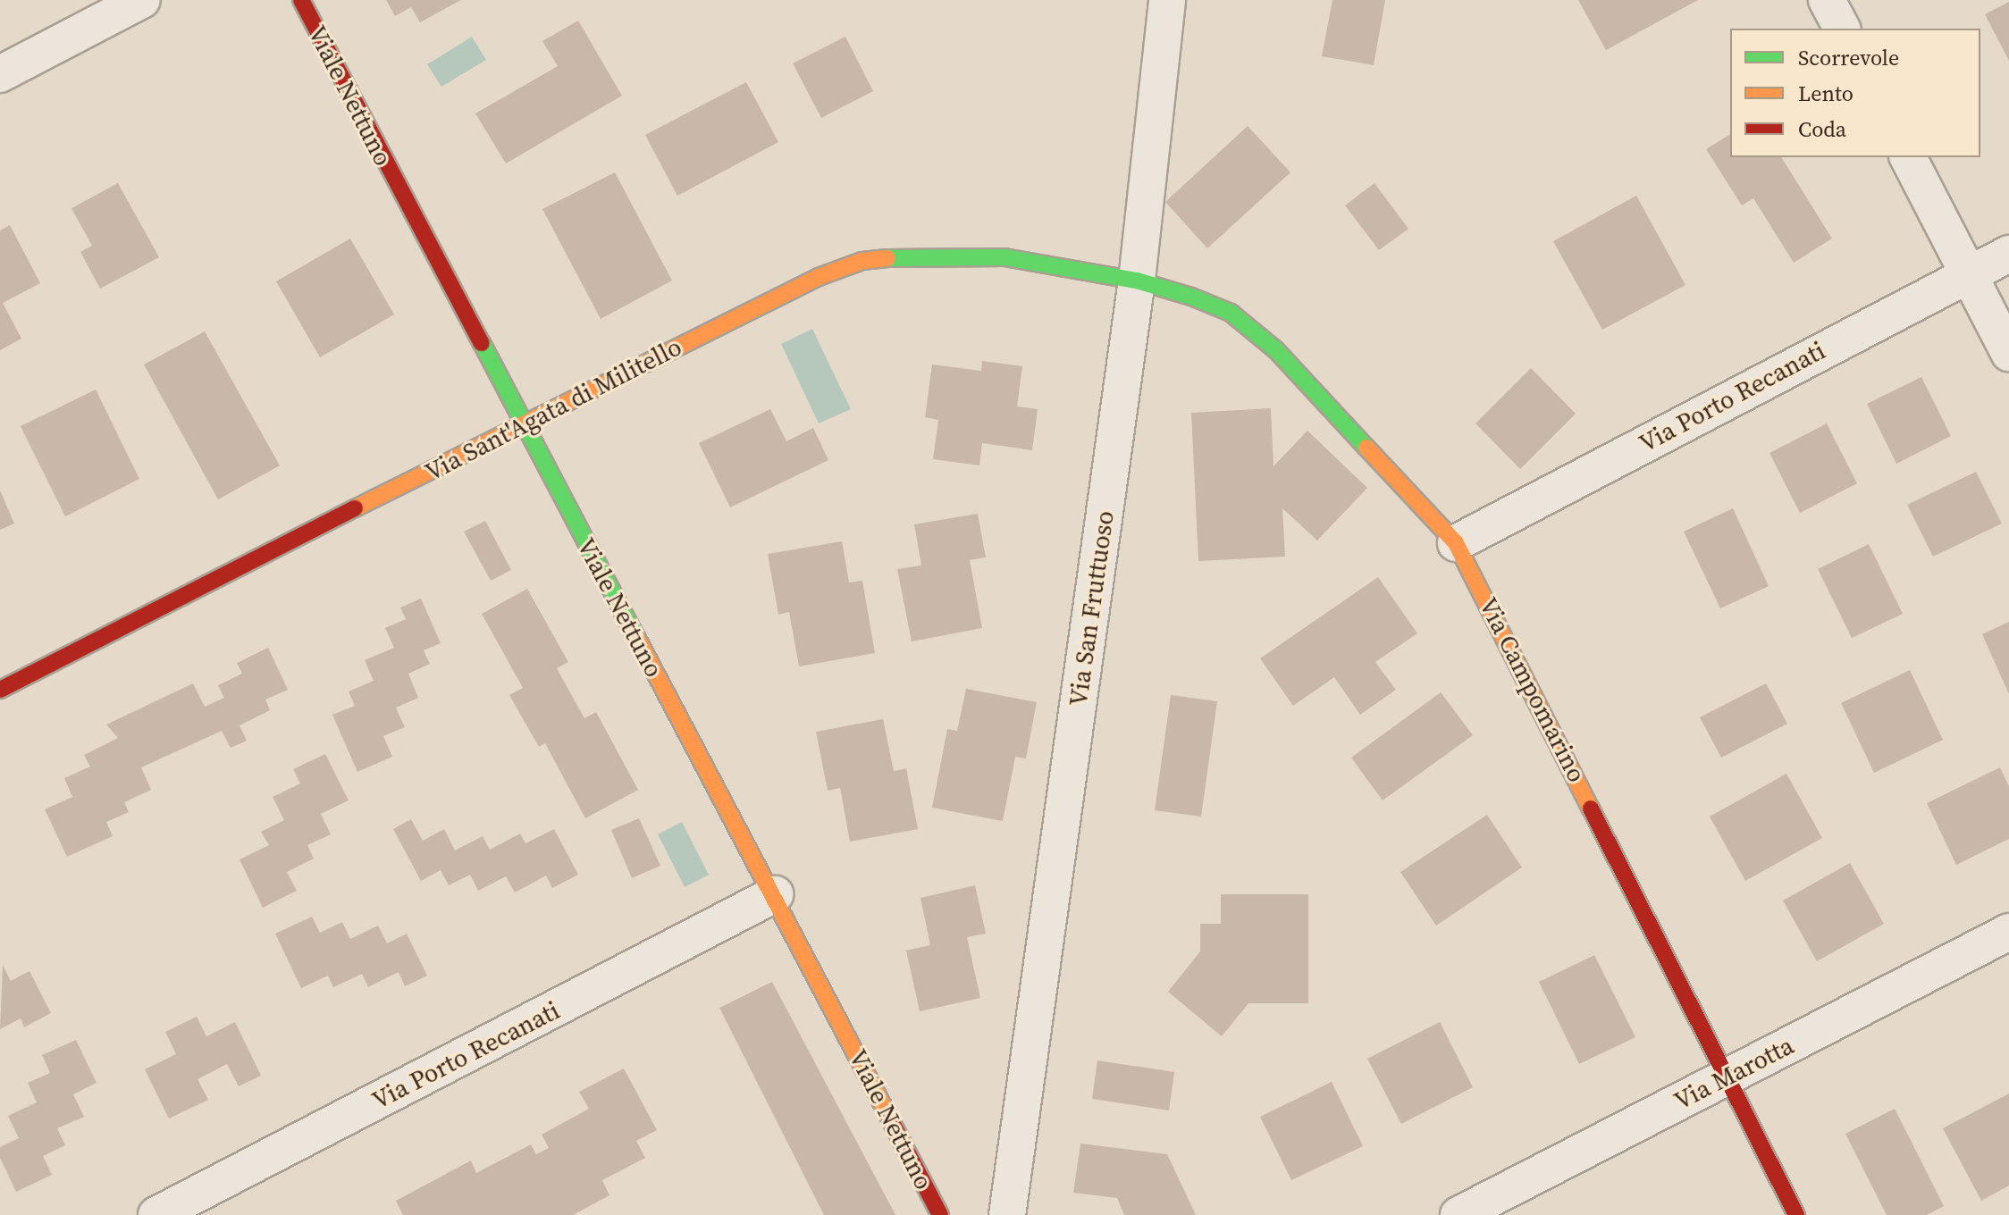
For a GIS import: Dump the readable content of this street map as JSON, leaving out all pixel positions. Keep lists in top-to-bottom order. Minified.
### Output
{"streets":{"street":["Viale Nettuno","Via Porto Recanati","Via Sant'Agata di Militello","Via San Fruttuoso","Via Campomarino","Via Marotta"]},"crossings":[["Viale Nettuno","Via Porto Recanati"],["Viale Nettuno","Via Sant'Agata di Militello"],["Via Porto Recanati","Via Campomarino"],["Via Sant'Agata di Militello","Via San Fruttuoso"],["Via Sant'Agata di Militello","Via Campomarino"],["Via San Fruttuoso","Via Campomarino"],["Via Campomarino","Via Marotta"]],"legend":["Scorrevole","Lento","Coda"]}
